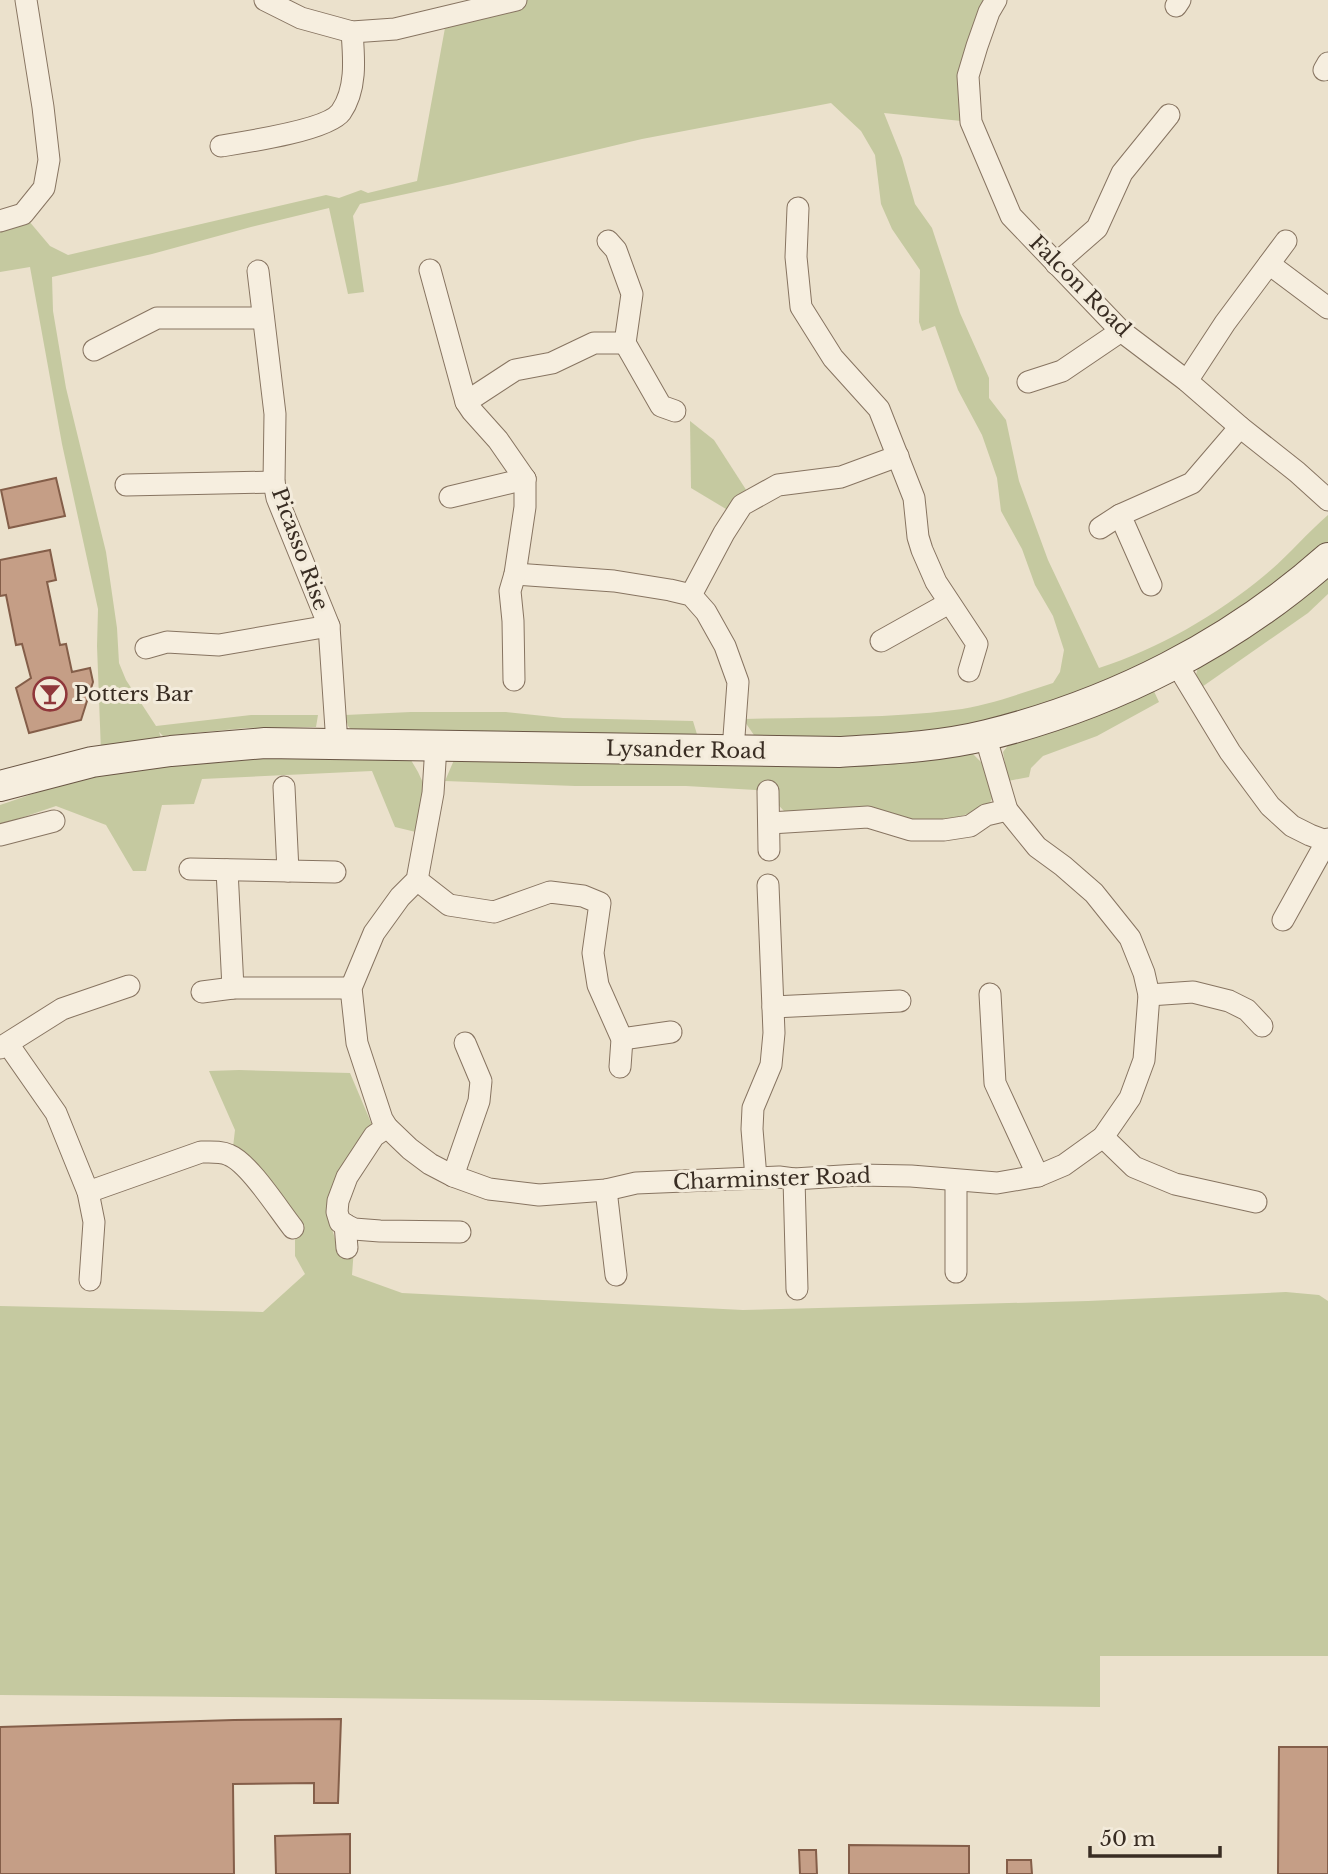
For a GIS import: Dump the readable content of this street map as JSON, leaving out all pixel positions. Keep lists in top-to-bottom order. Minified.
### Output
{"streets":{"street":["Falcon Road","Picasso Rise","Lysander Road","Charminster Road"]},"crossings":[["Picasso Rise","Lysander Road"],["Lysander Road","Charminster Road"]],"places":{"bar":["Potters Bar"]},"scale_bar":"50 m"}
